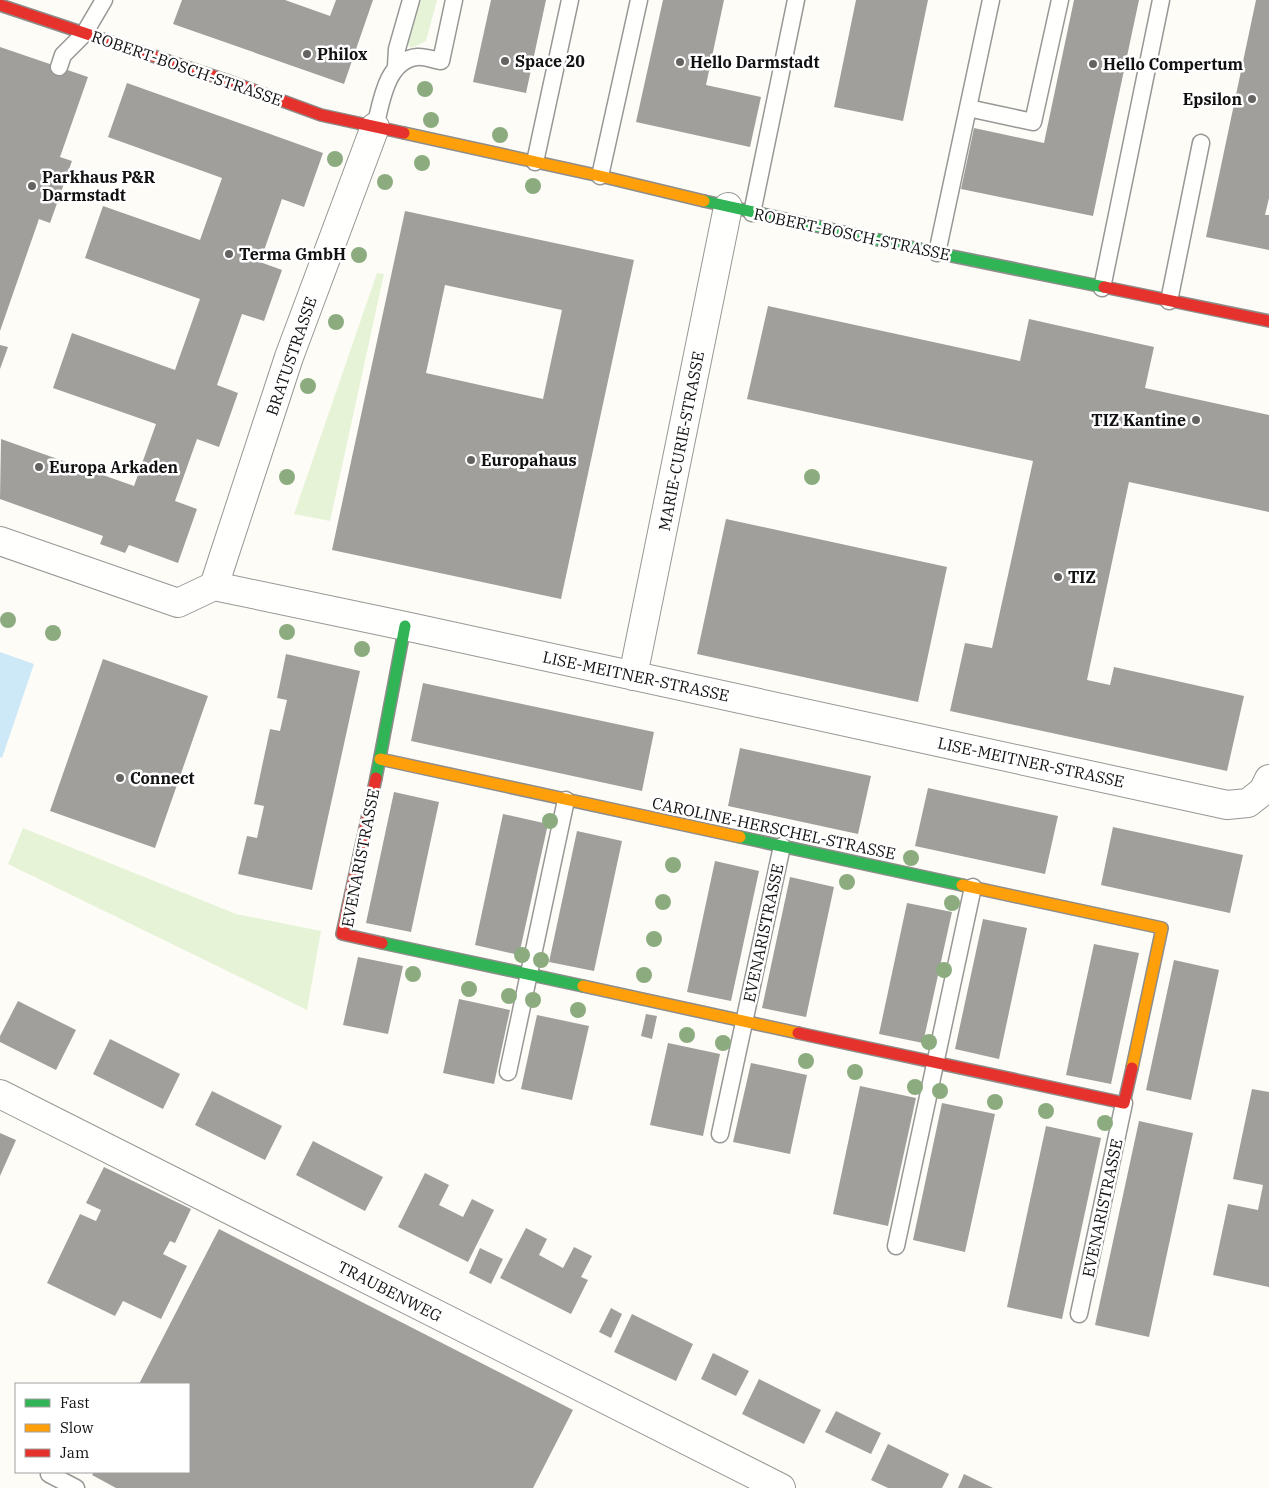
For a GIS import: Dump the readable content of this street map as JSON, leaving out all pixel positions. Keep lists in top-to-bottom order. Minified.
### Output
{"streets":{"street":["ROBERT-BOSCH-STRASSE","BRATUSTRASSE","MARIE-CURIE-STRASSE","LISE-MEITNER-STRASSE","CAROLINE-HERSCHEL-STRASSE","EVENARISTRASSE","TRAUBENWEG"]},"crossings":[["ROBERT-BOSCH-STRASSE","BRATUSTRASSE"],["ROBERT-BOSCH-STRASSE","MARIE-CURIE-STRASSE"],["BRATUSTRASSE","LISE-MEITNER-STRASSE"],["MARIE-CURIE-STRASSE","LISE-MEITNER-STRASSE"],["LISE-MEITNER-STRASSE","EVENARISTRASSE"],["CAROLINE-HERSCHEL-STRASSE","EVENARISTRASSE"]],"places":["Philox","Space 20","Hello Darmstadt","Hello Compertum","Epsilon","Parkhaus P&R Darmstadt","Terma GmbH","TIZ Kantine","Europahaus","Europa Arkaden","TIZ","Connect"],"legend":["Fast","Slow","Jam"]}
